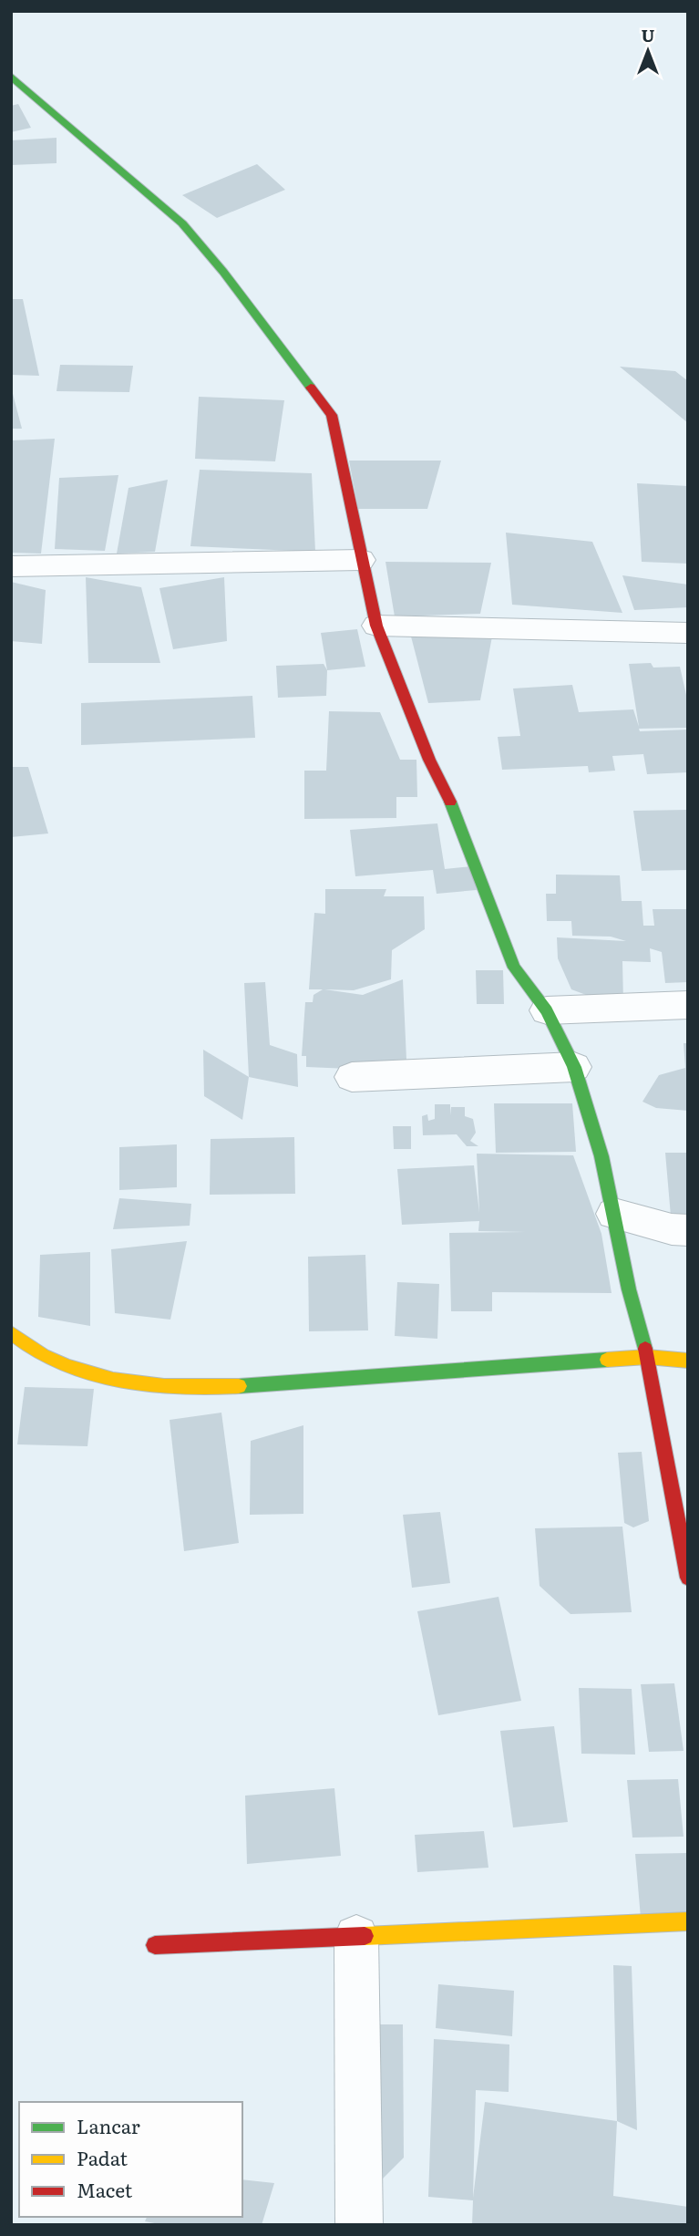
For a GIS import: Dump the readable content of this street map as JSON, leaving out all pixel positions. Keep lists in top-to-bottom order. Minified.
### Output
{"legend":["Lancar","Padat","Macet"],"north":"top"}
